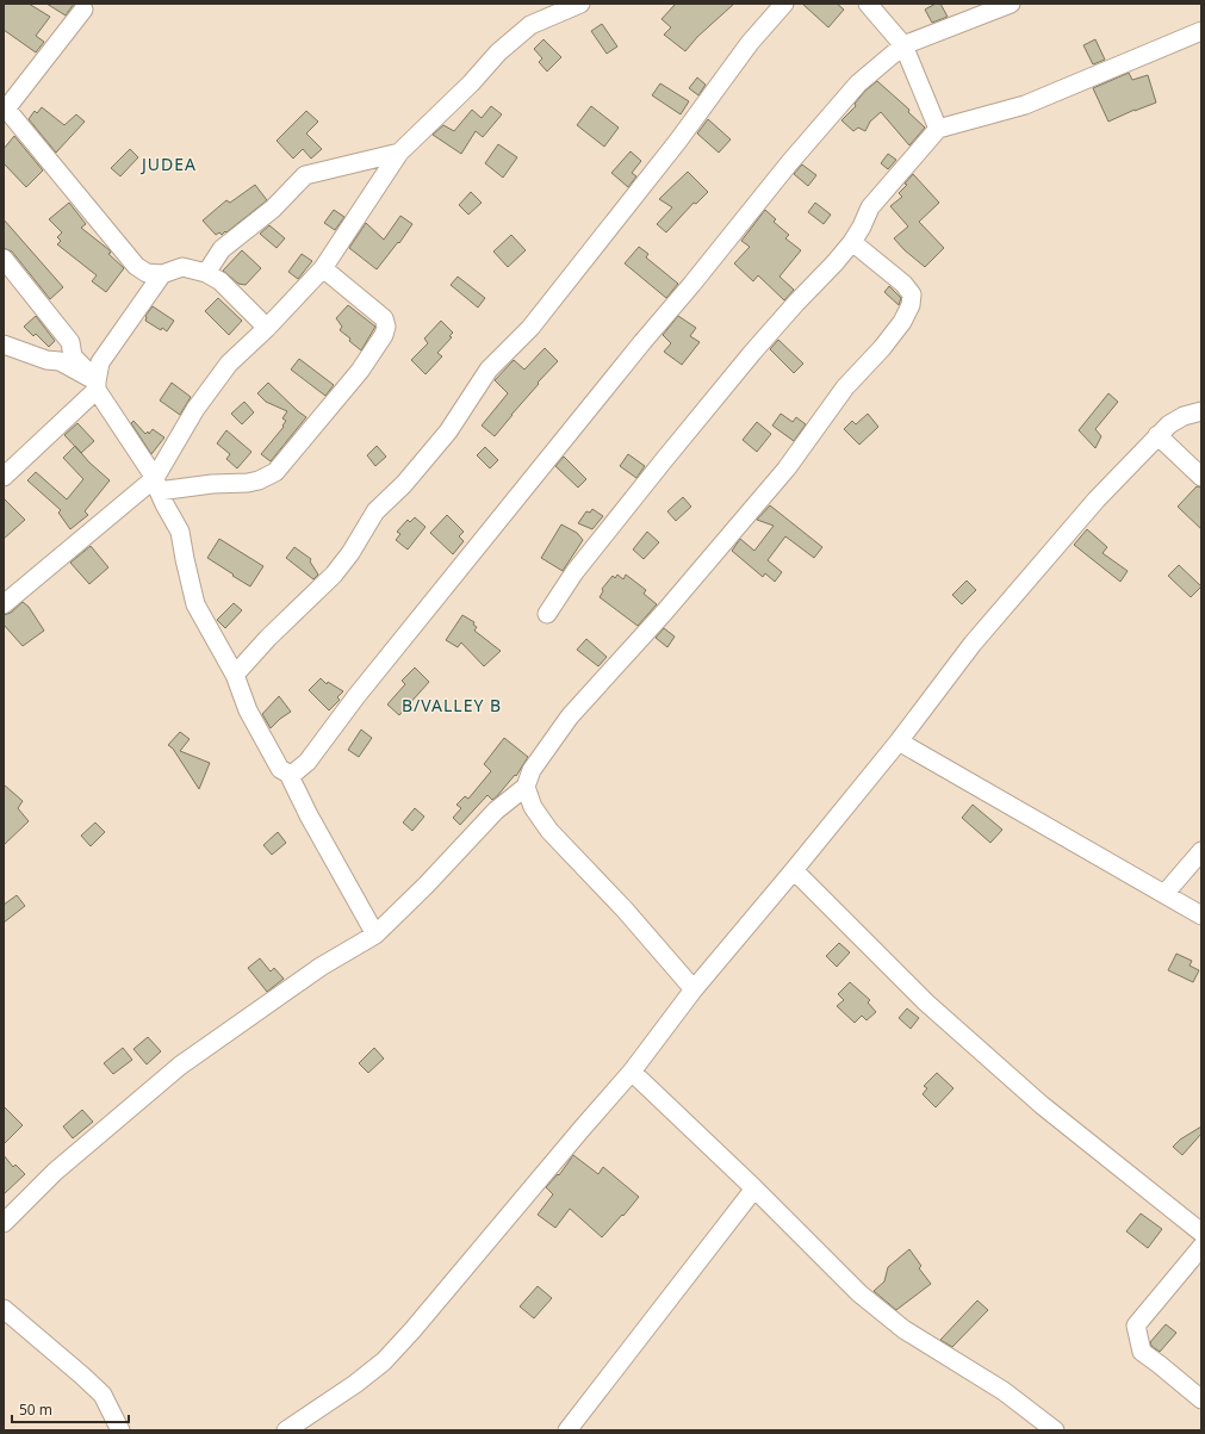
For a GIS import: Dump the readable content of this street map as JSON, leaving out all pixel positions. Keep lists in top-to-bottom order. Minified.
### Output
{"districts":["JUDEA","B/VALLEY B"],"scale_bar":"50 m"}
